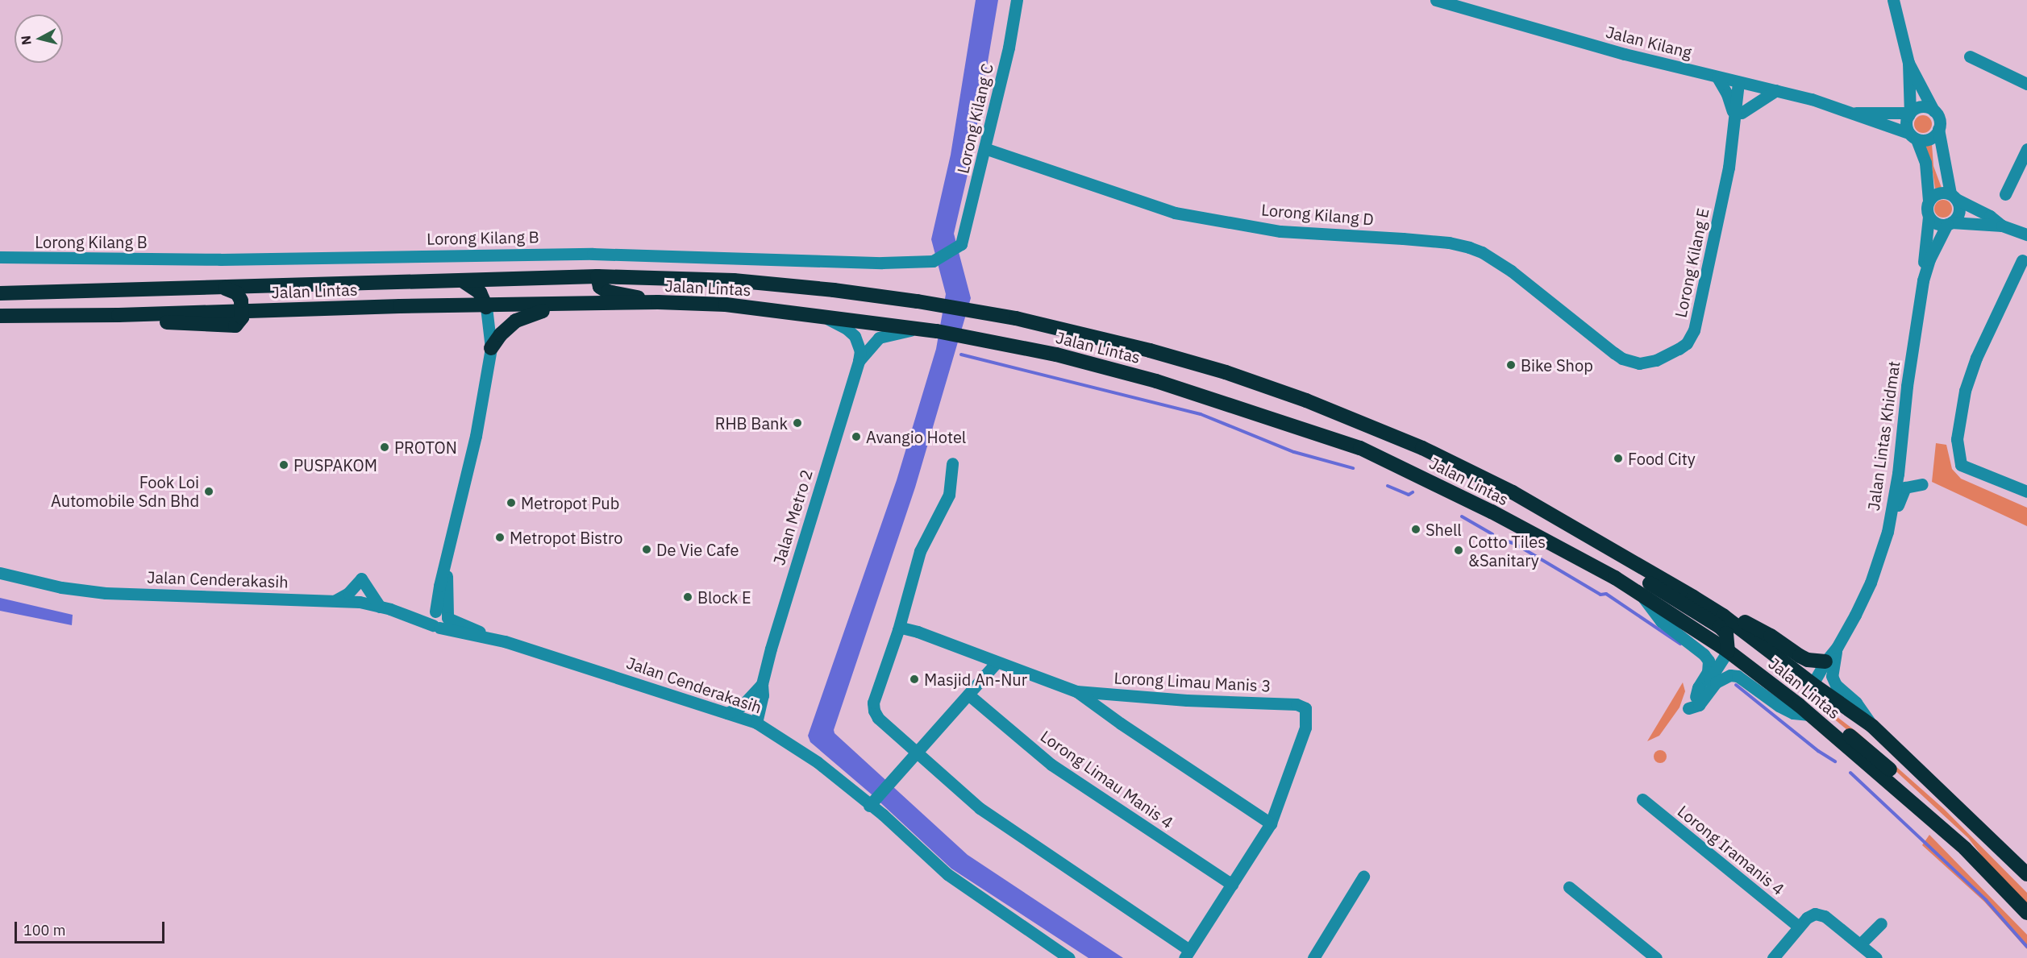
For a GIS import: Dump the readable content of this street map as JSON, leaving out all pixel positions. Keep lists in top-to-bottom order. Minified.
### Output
{"streets":{"highway":["Jalan Lintas"],"street":["Jalan Kilang","Lorong Kilang C","Lorong Kilang D","Lorong Kilang B","Lorong Kilang E","Jalan Lintas Khidmat","Jalan Metro 2","Jalan Cenderakasih","Lorong Limau Manis 3","Lorong Limau Manis 4","Lorong Iramanis 4"]},"crossings":[["Jalan Kilang","Lorong Kilang E"],["Lorong Kilang C","Lorong Kilang D"],["Lorong Kilang C","Lorong Kilang B"],["Lorong Kilang D","Lorong Kilang E"],["Jalan Lintas","Jalan Metro 2"],["Jalan Metro 2","Jalan Cenderakasih"]],"places":["Bike Shop","RHB Bank","Avangio Hotel","PROTON","Food City","PUSPAKOM","Fook Loi Automobile Sdn Bhd","Metropot Pub","Shell","Metropot Bistro","De Vie Cafe","Cotto Tiles &Sanitary","Block E","Masjid An-Nur"],"scale_bar":"100 m","north":"left"}
